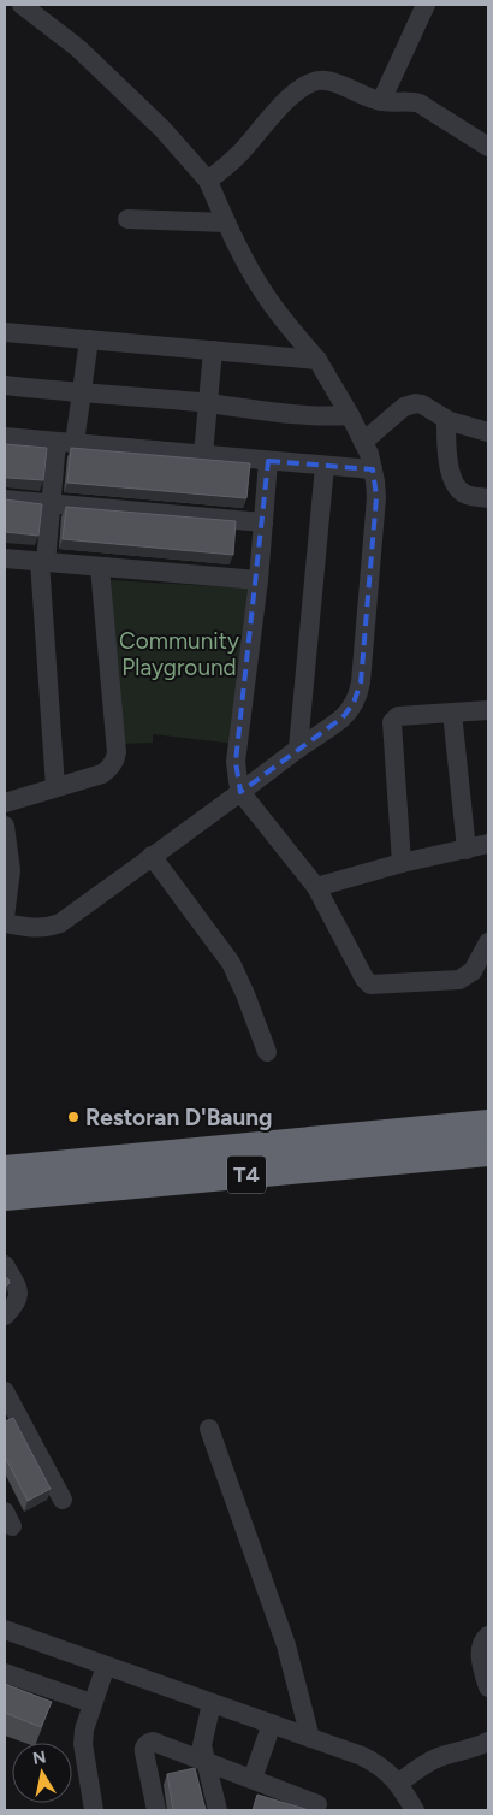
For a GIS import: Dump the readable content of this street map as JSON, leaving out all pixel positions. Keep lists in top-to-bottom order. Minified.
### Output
{"streets":{"highway":["T4"]},"parks":["Community Playground"],"places":["Restoran D'Baung"],"north":"top"}
